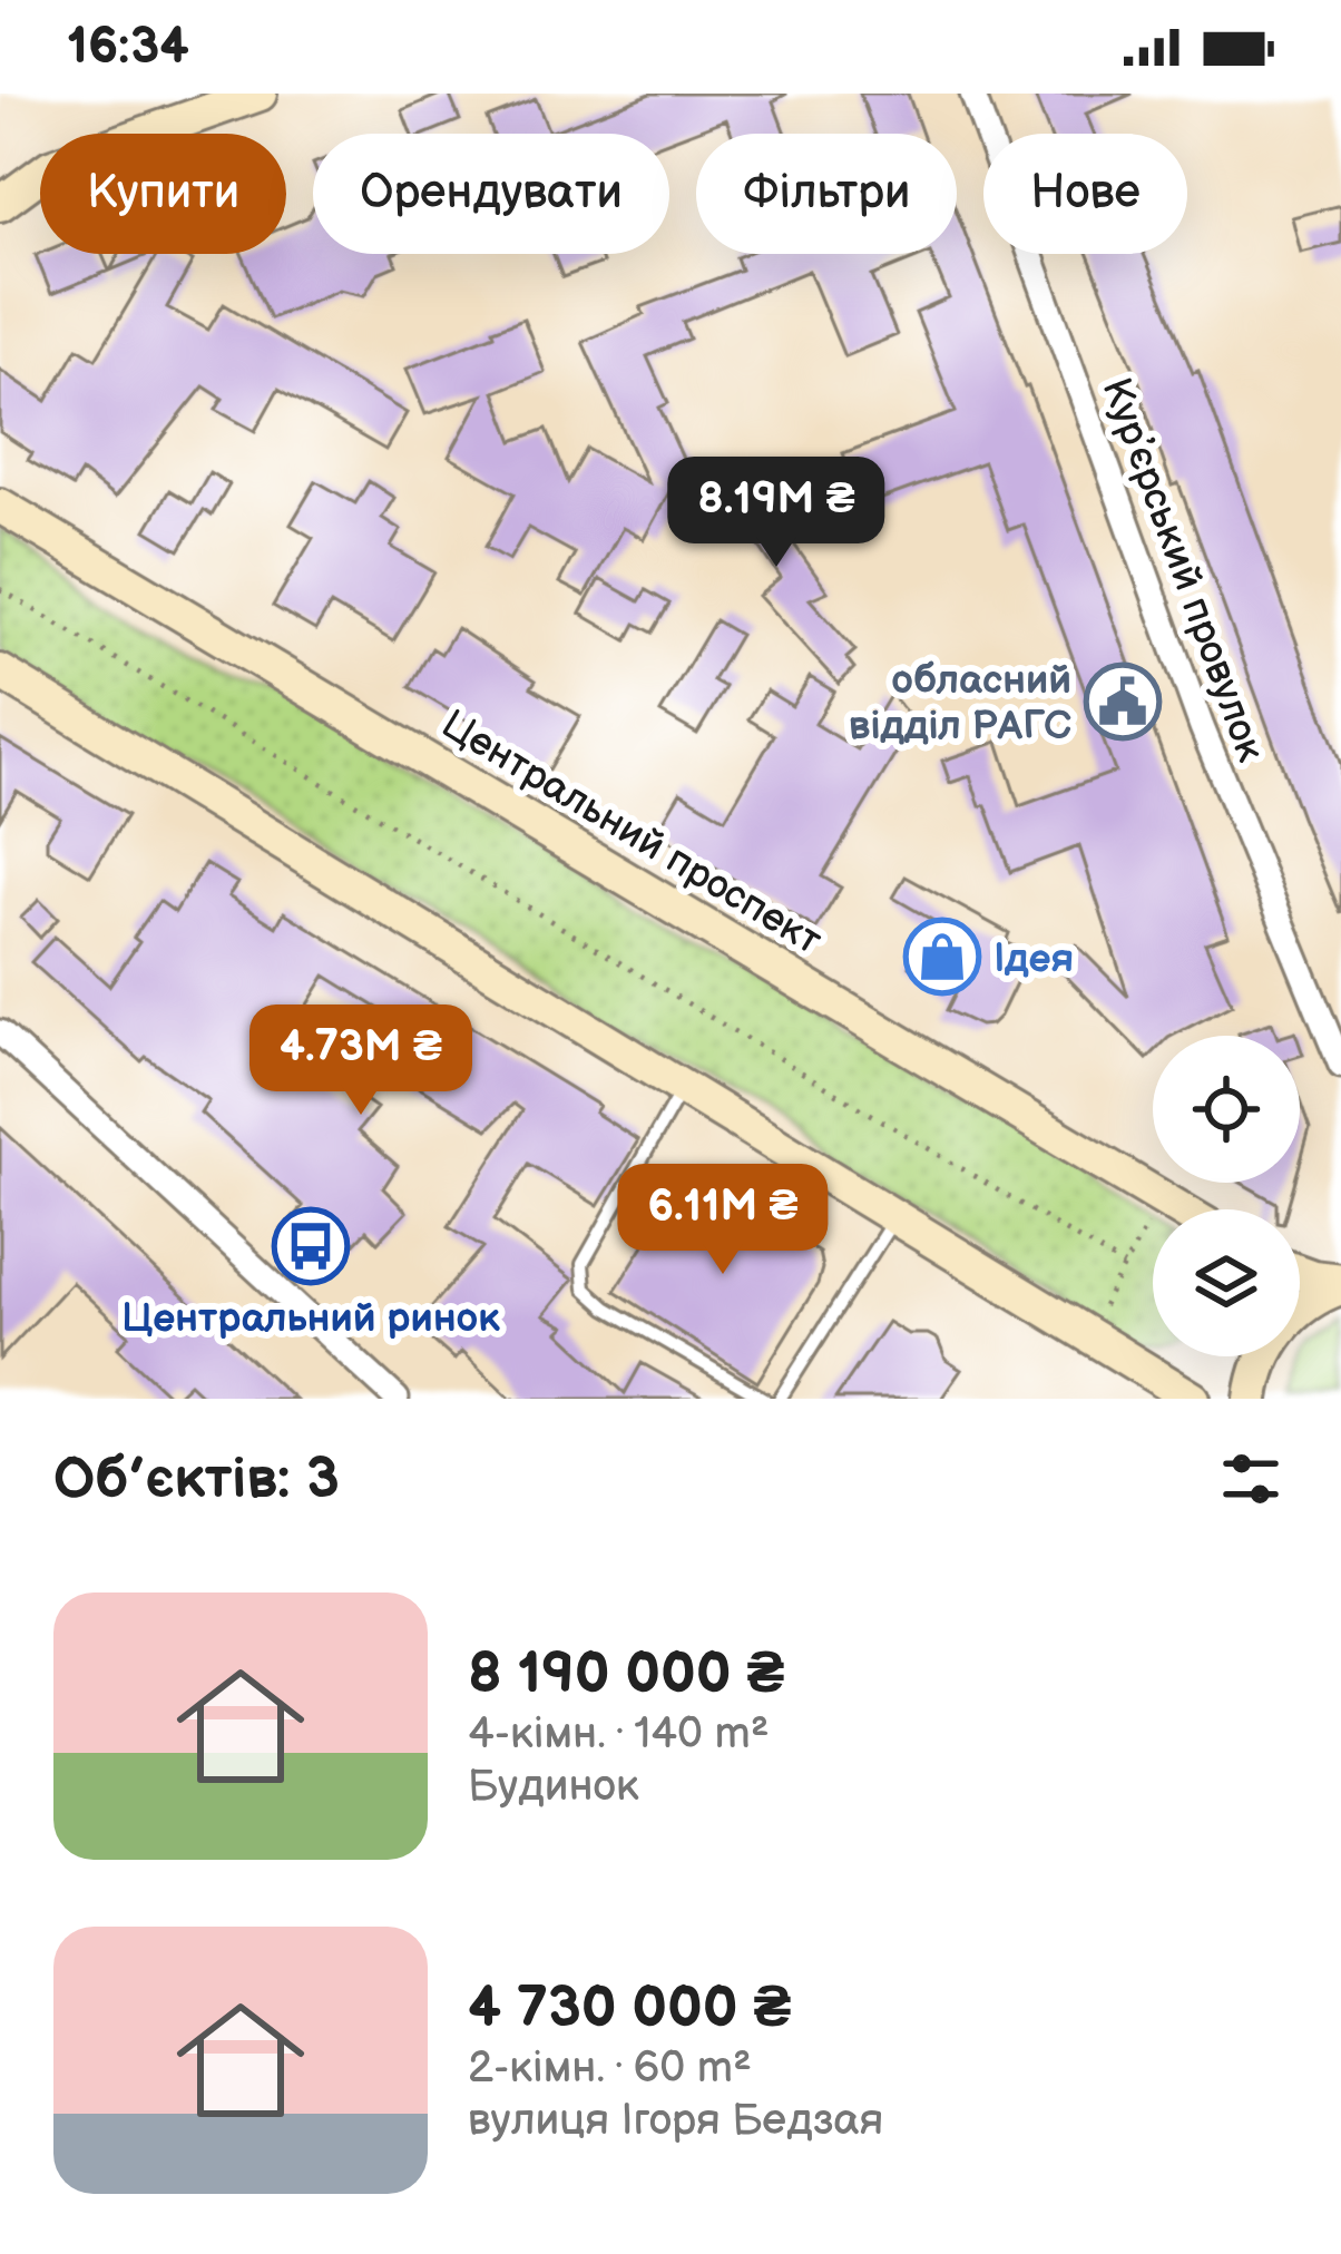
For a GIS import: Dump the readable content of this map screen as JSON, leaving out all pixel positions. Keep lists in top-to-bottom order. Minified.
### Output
{"streets":{"main road":["Центральний проспект"],"street":["Курʼєрський провулок"]},"places":{"public building":["обласний відділ РАГС"],"shop":["Ідея"],"bus stop":["Центральний ринок"]},"page":{"status":"16:34","chip":["Купити","Орендувати","Фільтри","Нове"],"price":["8.19M ₴","4.73M ₴","6.11M ₴"],"heading":"Об’єктів: 3","list":[{"name":"8 190 000 ₴","note":"4-кімн. · 140 m² · Будинок"},{"name":"4 730 000 ₴","note":"2-кімн. · 60 m² · вулиця Ігоря Бедзая"}]}}
